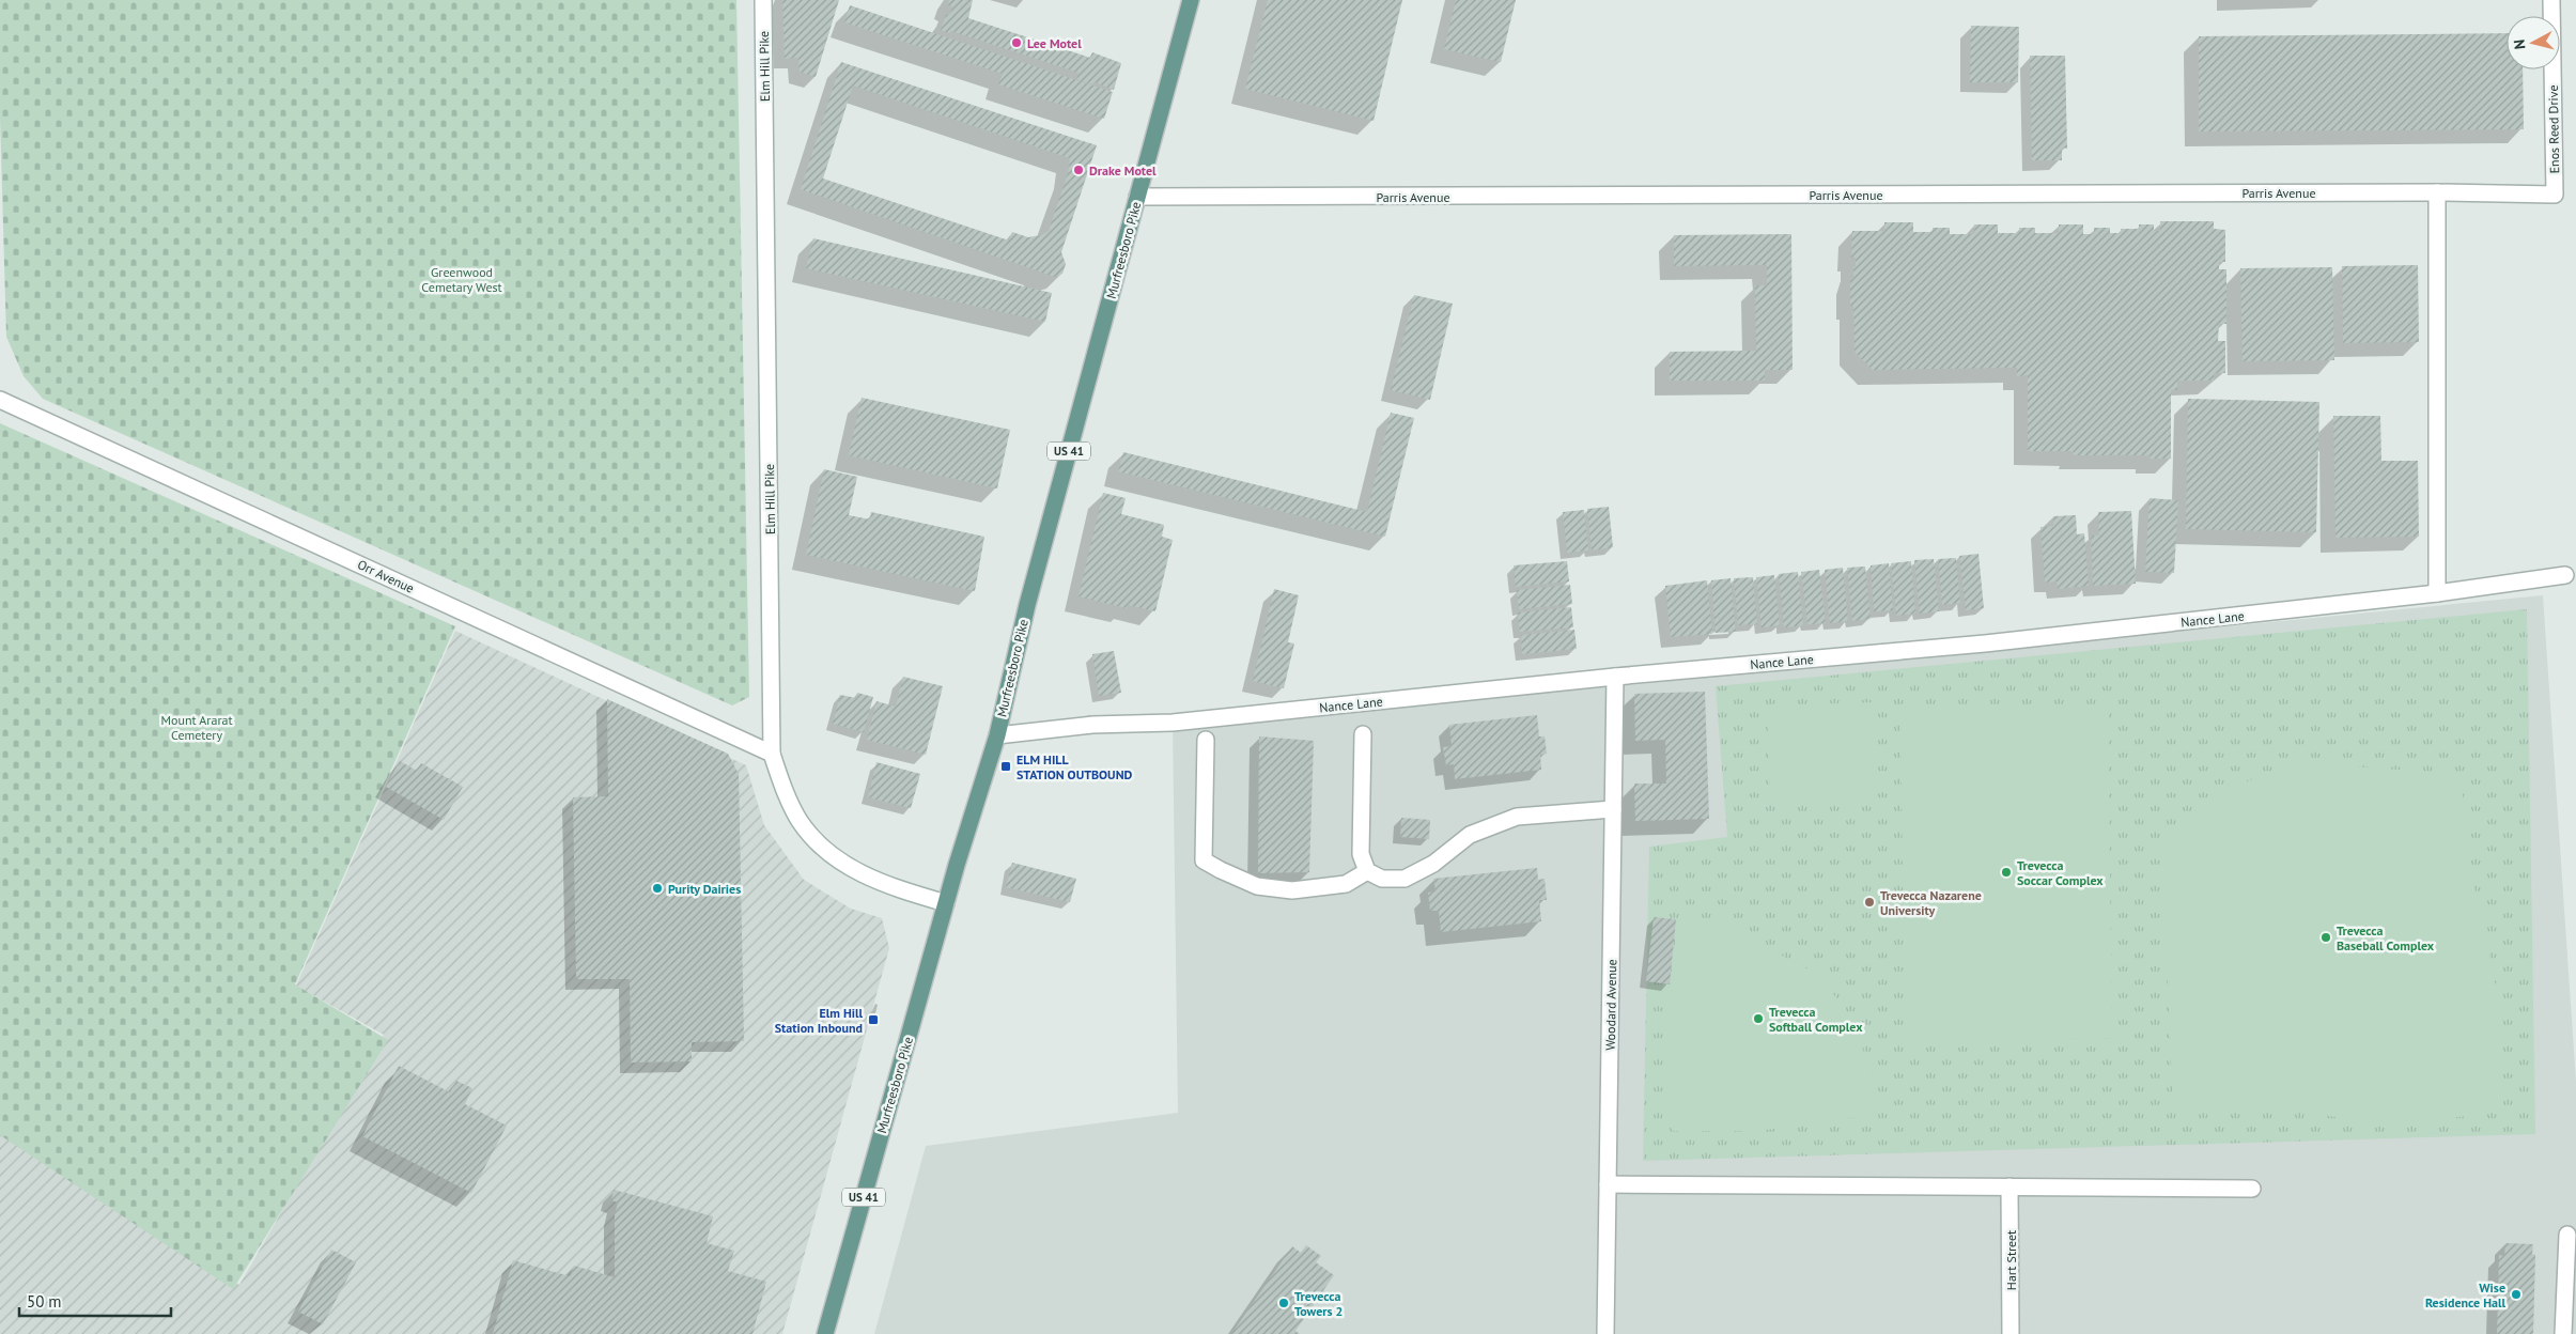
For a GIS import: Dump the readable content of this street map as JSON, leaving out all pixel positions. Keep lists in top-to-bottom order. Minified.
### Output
{"streets":{"main road":["Murfreesboro Pike","US 41"],"street":["Elm Hill Pike","Enos Reed Drive","Parris Avenue","Orr Avenue","Nance Lane","Woodard Avenue","Hart Street"]},"crossings":[["Elm Hill Pike","Murfreesboro Pike"],["Elm Hill Pike","Orr Avenue"],["Enos Reed Drive","Parris Avenue"],["Parris Avenue","Murfreesboro Pike"],["Murfreesboro Pike","Nance Lane"],["Nance Lane","Woodard Avenue"]],"parks":["Greenwood Cemetary West","Mount Ararat Cemetery"],"places":{"other":["Lee Motel","Drake Motel","Trevecca Soccar Complex","Purity Dairies","Trevecca Nazarene University","Trevecca Baseball Complex","Trevecca Softball Complex","Wise Residence Hall","Trevecca Towers 2"],"transit":["ELM HILL STATION OUTBOUND","Elm Hill Station Inbound"]},"scale_bar":"50 m","north":"left"}
